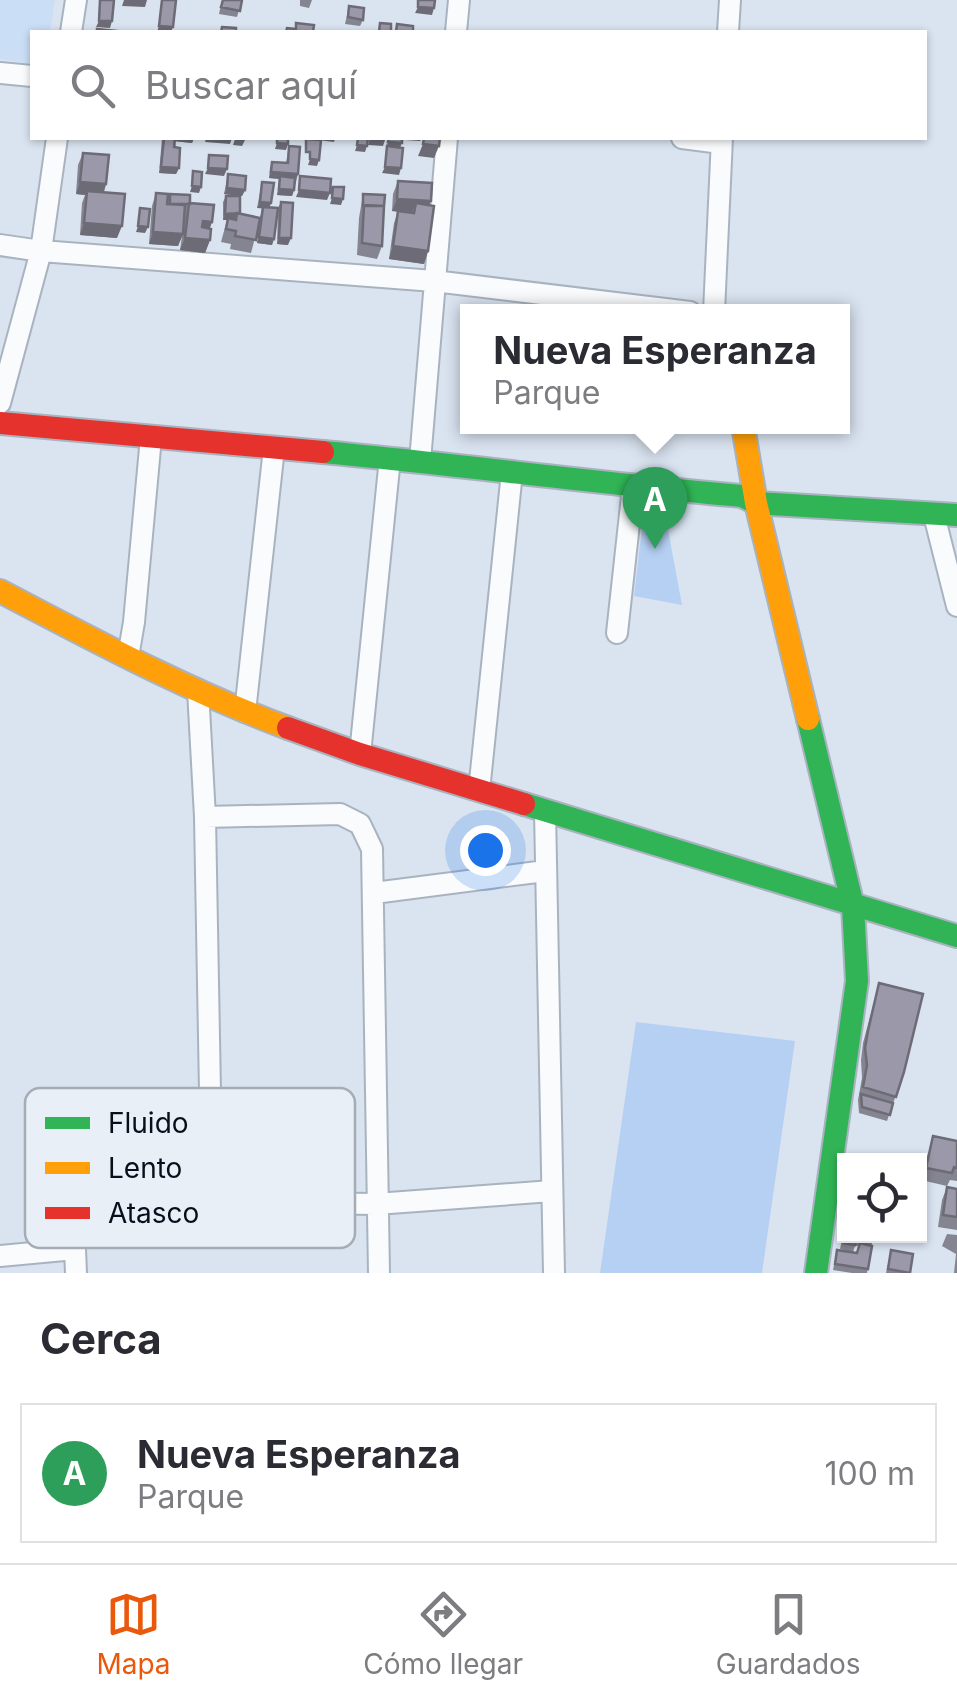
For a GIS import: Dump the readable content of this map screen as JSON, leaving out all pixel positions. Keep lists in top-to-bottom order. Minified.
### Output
{"legend":["Fluido","Lento","Atasco"],"page":{"search":"Buscar aquí","popup":["Nueva Esperanza","Parque"],"pins":"A","heading":"Cerca","list":[{"mark":"A","name":"Nueva Esperanza","note":"Parque","value":"100 m"}],"nav":["Mapa","Cómo llegar","Guardados"]}}
